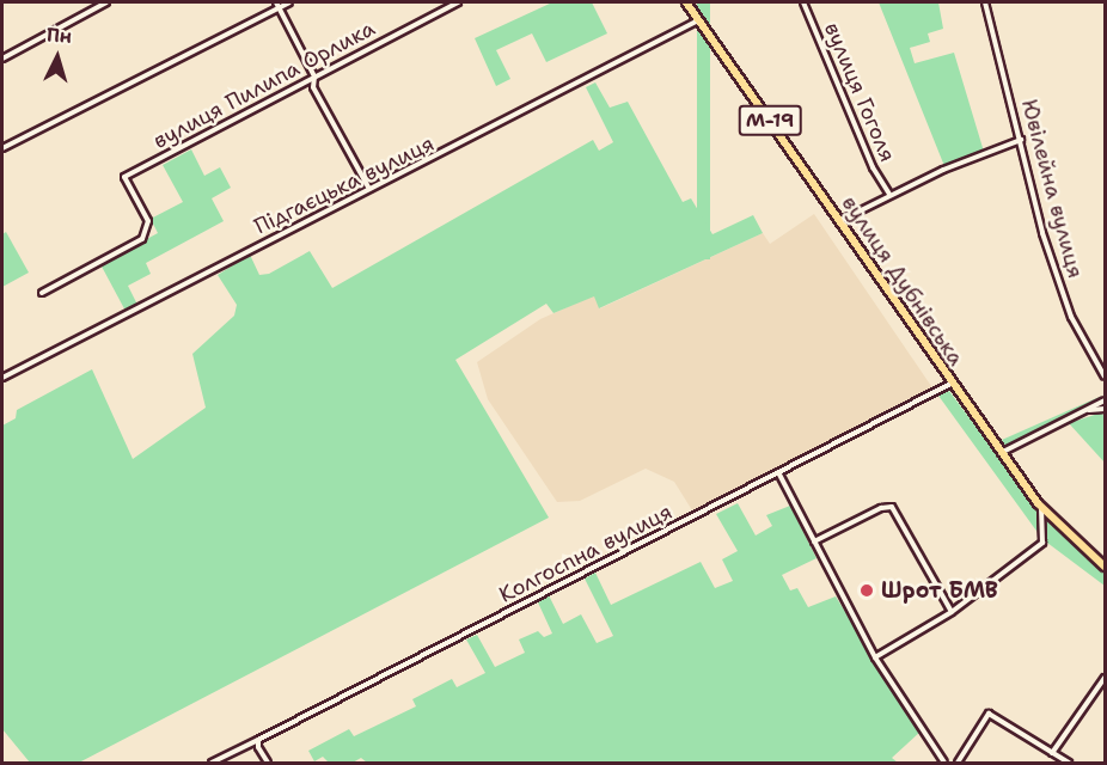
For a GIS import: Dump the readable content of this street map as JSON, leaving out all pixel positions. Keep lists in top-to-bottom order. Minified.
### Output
{"streets":{"highway":["М-19","вулиця Дубнівська"],"street":["вулиця Пилипа Орлика","вулиця Гоголя","Підгаєцька вулиця","Ювілейна вулиця","Колгоспна вулиця"]},"crossings":[["Підгаєцька вулиця","вулиця Дубнівська"],["вулиця Дубнівська","Колгоспна вулиця"]],"places":["Шрот БМВ"],"north":"top"}
